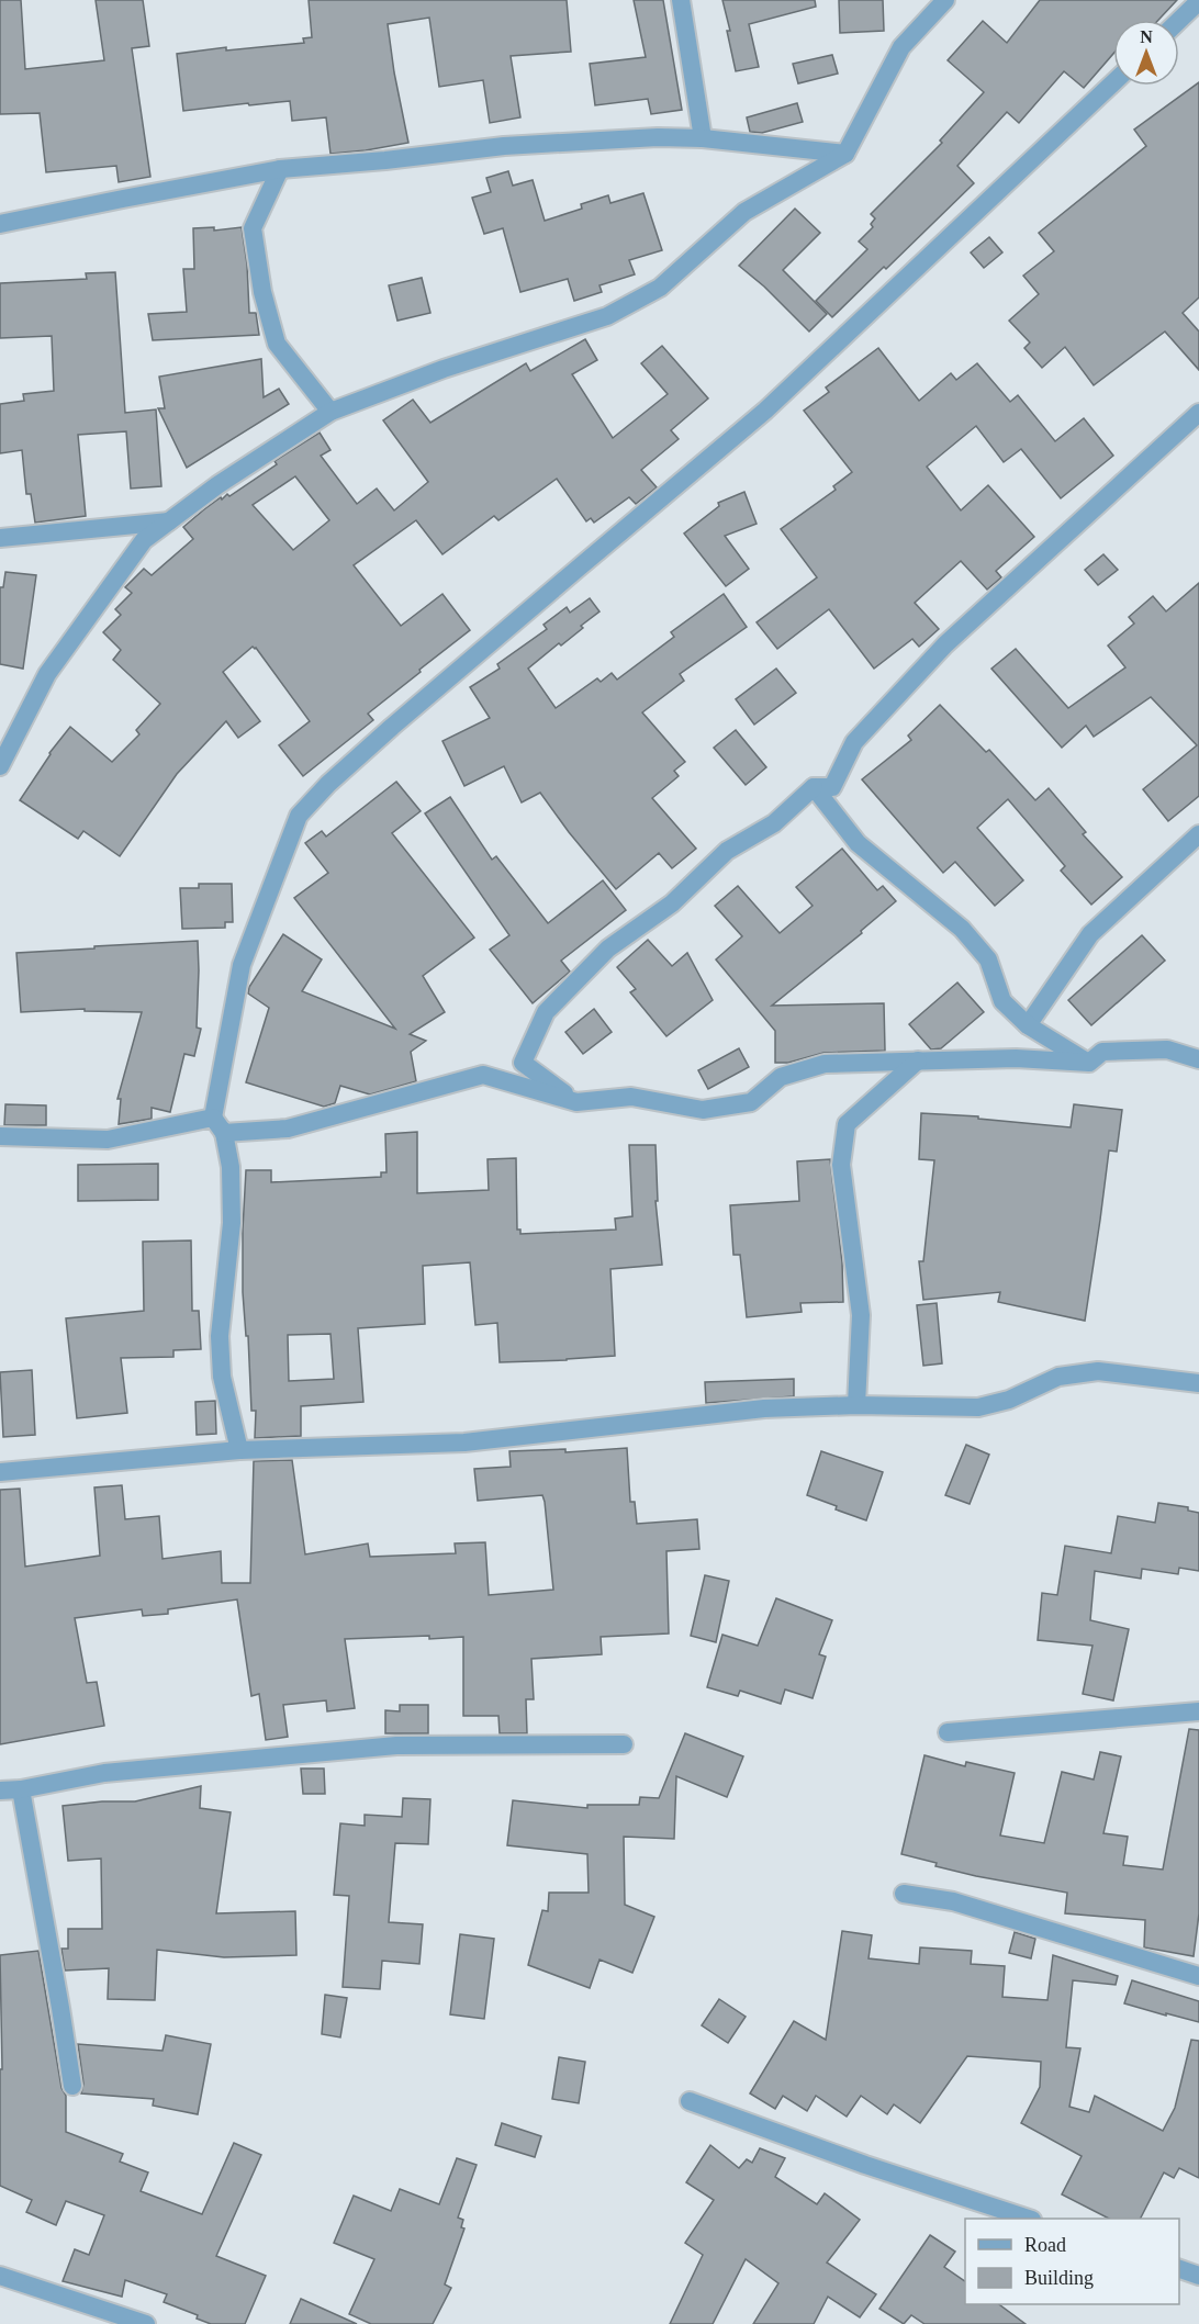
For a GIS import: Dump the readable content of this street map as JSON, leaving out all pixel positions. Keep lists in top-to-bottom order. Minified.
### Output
{"legend":["Road","Building"],"north":"top"}
